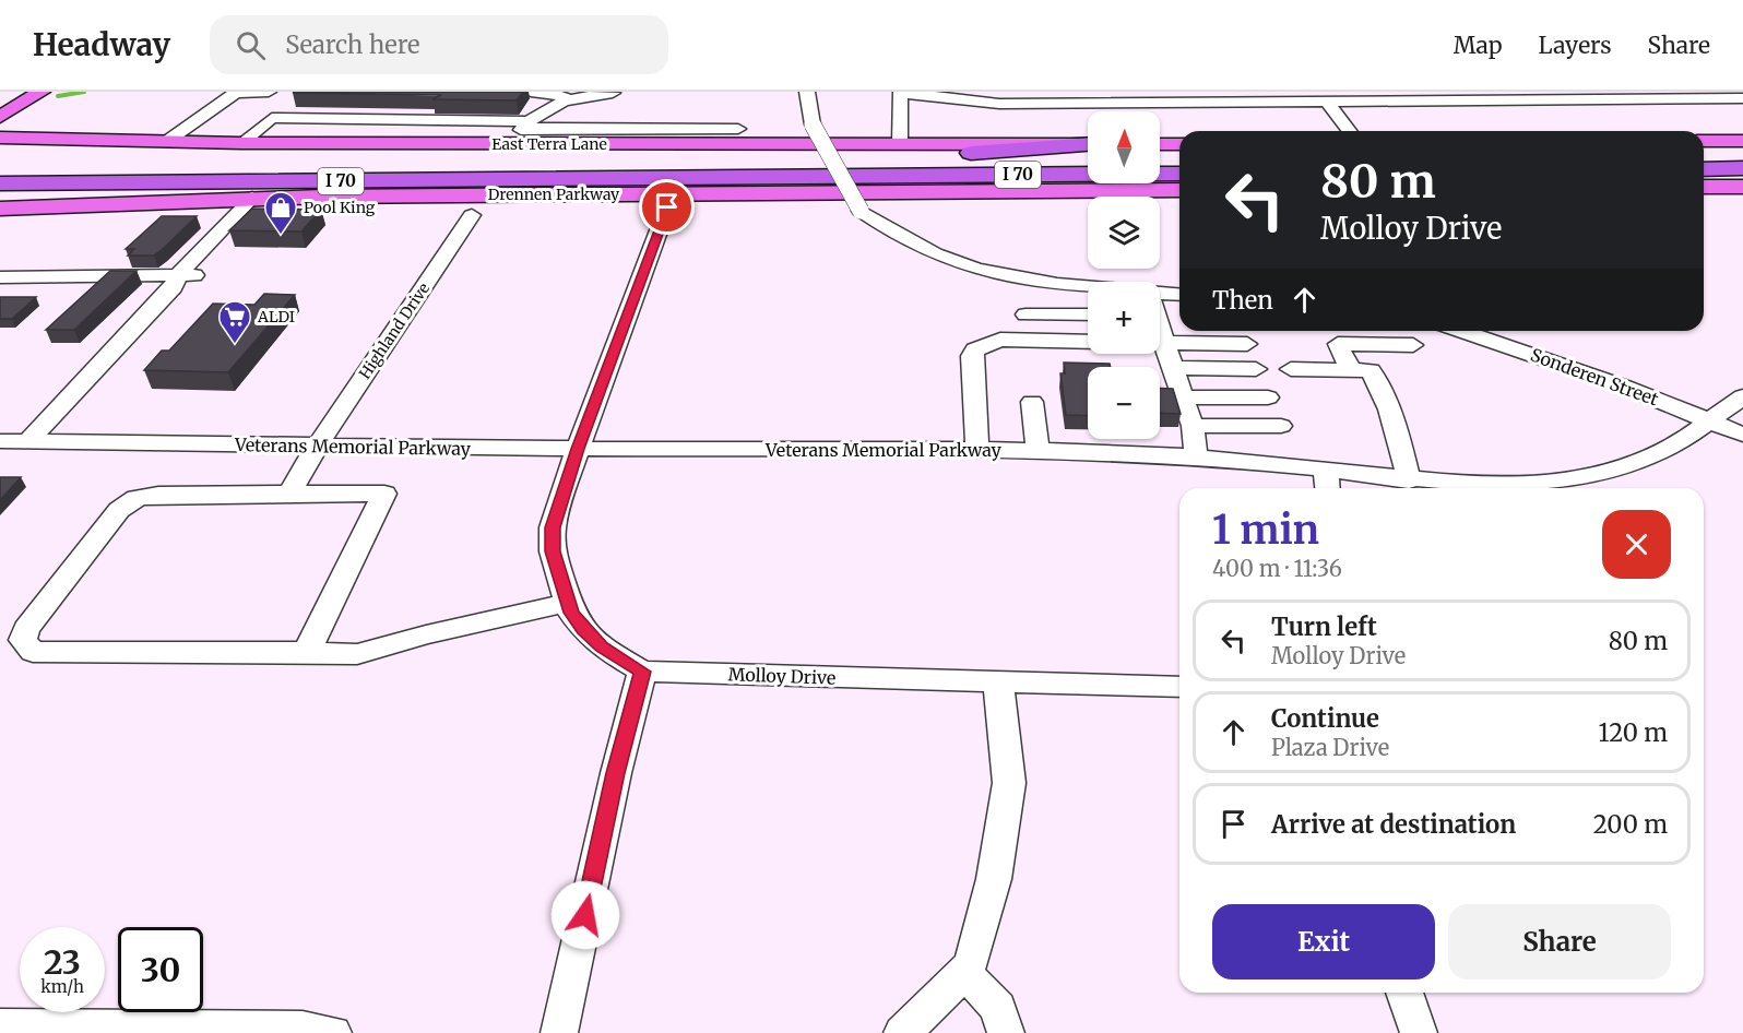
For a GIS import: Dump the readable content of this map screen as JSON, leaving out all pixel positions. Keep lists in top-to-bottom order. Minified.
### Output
{"streets":{"highway":["I 70"],"main road":["East Terra Lane","Drennen Parkway"],"street":["Highland Drive","Sonderen Street","Veterans Memorial Parkway","Molloy Drive"]},"crossings":[["Highland Drive","Veterans Memorial Parkway"],["Sonderen Street","Veterans Memorial Parkway"]],"places":{"shop":["Pool King"],"supermarket":["ALDI"]},"north":"top","page":{"header":"Headway","search":"Search here","nav":["Map","Layers","Share"],"map_buttons":["+","−"],"turn":["80 m","Molloy Drive"],"then":"Then","heading":["1 min","400 m · 11:36"],"list":[{"name":"Turn left","note":"Molloy Drive","value":"80 m"},{"name":"Continue","note":"Plaza Drive","value":"120 m"},{"name":"Arrive at destination","value":"200 m"}],"buttons":["Exit","Share"],"speed":"23 km/h","limit":"30"}}
